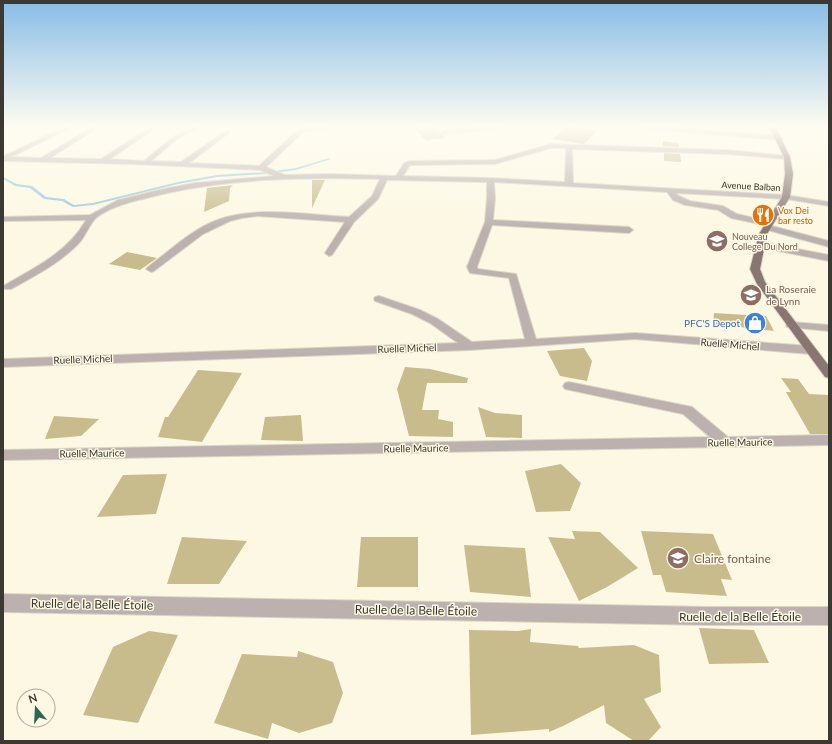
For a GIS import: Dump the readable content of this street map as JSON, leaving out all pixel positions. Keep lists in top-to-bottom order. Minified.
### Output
{"streets":{"street":["Avenue Balban","Ruelle Michel","Ruelle Maurice","Ruelle de la Belle Étoile"]},"places":{"restaurant":["Vox Dei bar resto"],"school or university":["Nouveau College Du Nord","La Roseraie de Lynn","Claire fontaine"],"shop":["PFC'S Depot"]},"north":"top"}
